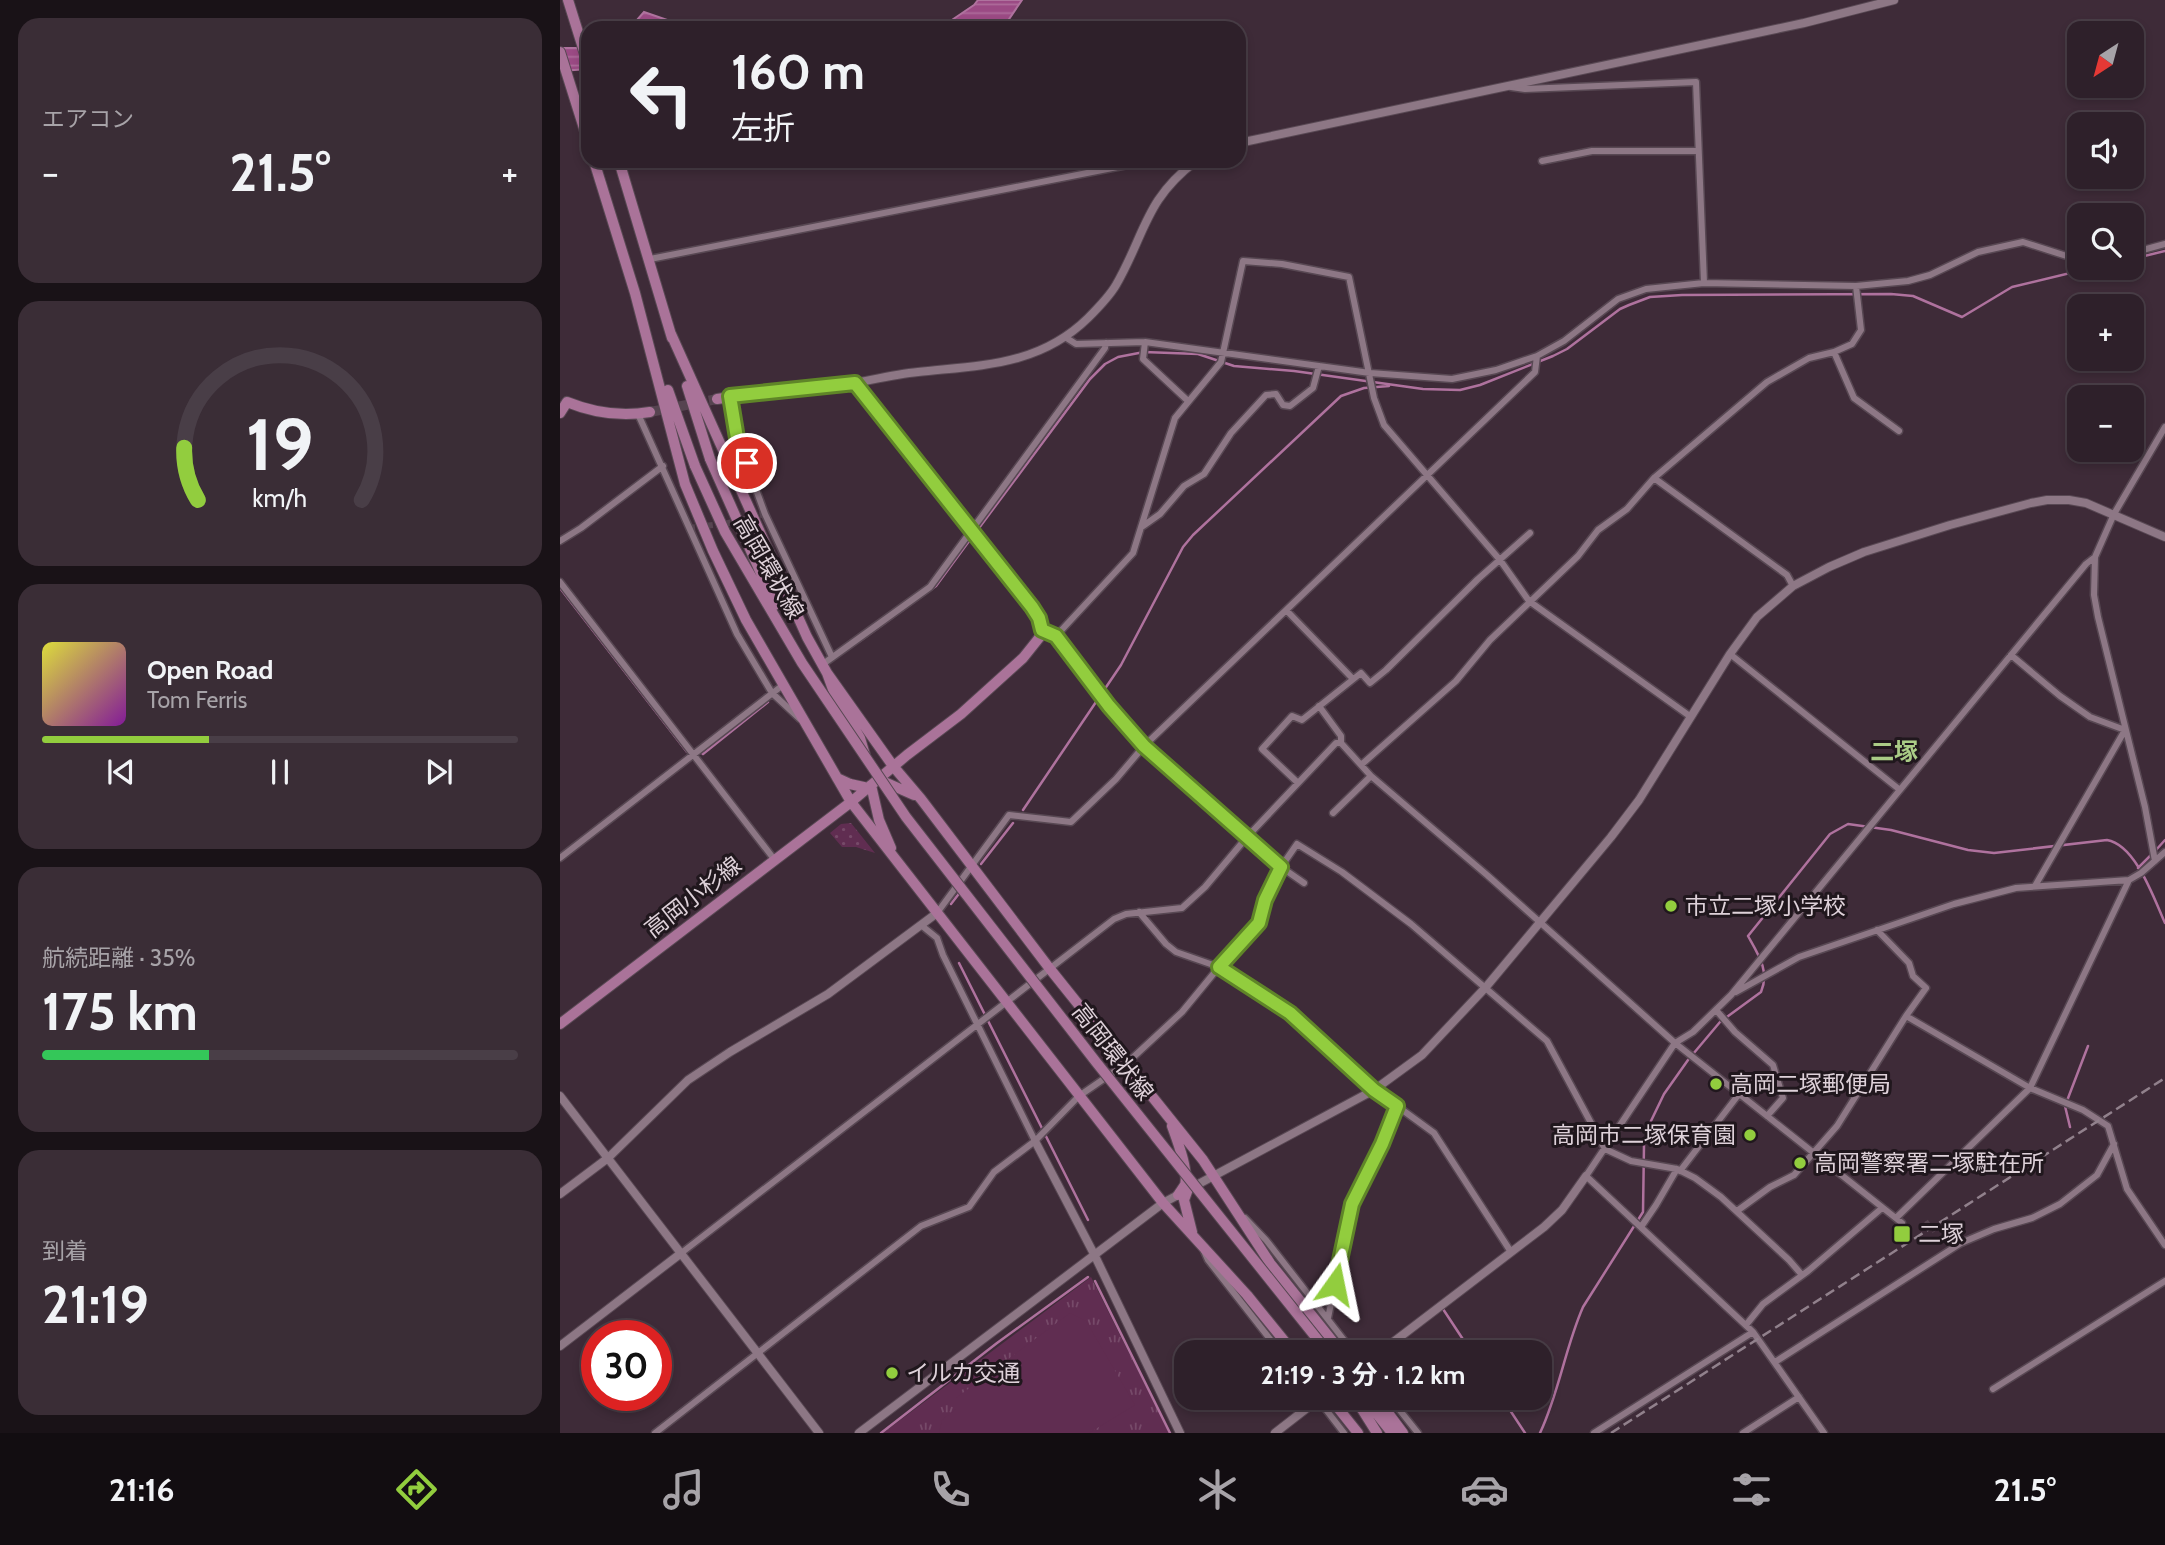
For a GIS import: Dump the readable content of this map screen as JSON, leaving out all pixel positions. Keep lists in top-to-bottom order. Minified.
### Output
{"streets":{"main road":["高岡環状線","高岡小杉線"]},"districts":["二塚"],"places":{"other":["市立二塚小学校","高岡二塚郵便局","高岡市二塚保育園","高岡警察署二塚駐在所","イルカ交通"],"transit":["二塚"]},"north":"bottom left","page":{"tile":["エアコン",["航続距離 · 35%","175 km"],["到着","21:19"]],"map_buttons":["+","−"],"turn":["160 m","左折"],"heat":["−","21.5°","+"],"song":["Open Road","Tom Ferris"],"limit":"30","trip":"21:19 · 3 分 · 1.2 km","tabs":["21:16","21.5°"],"gauge":["19","km/h"]}}
